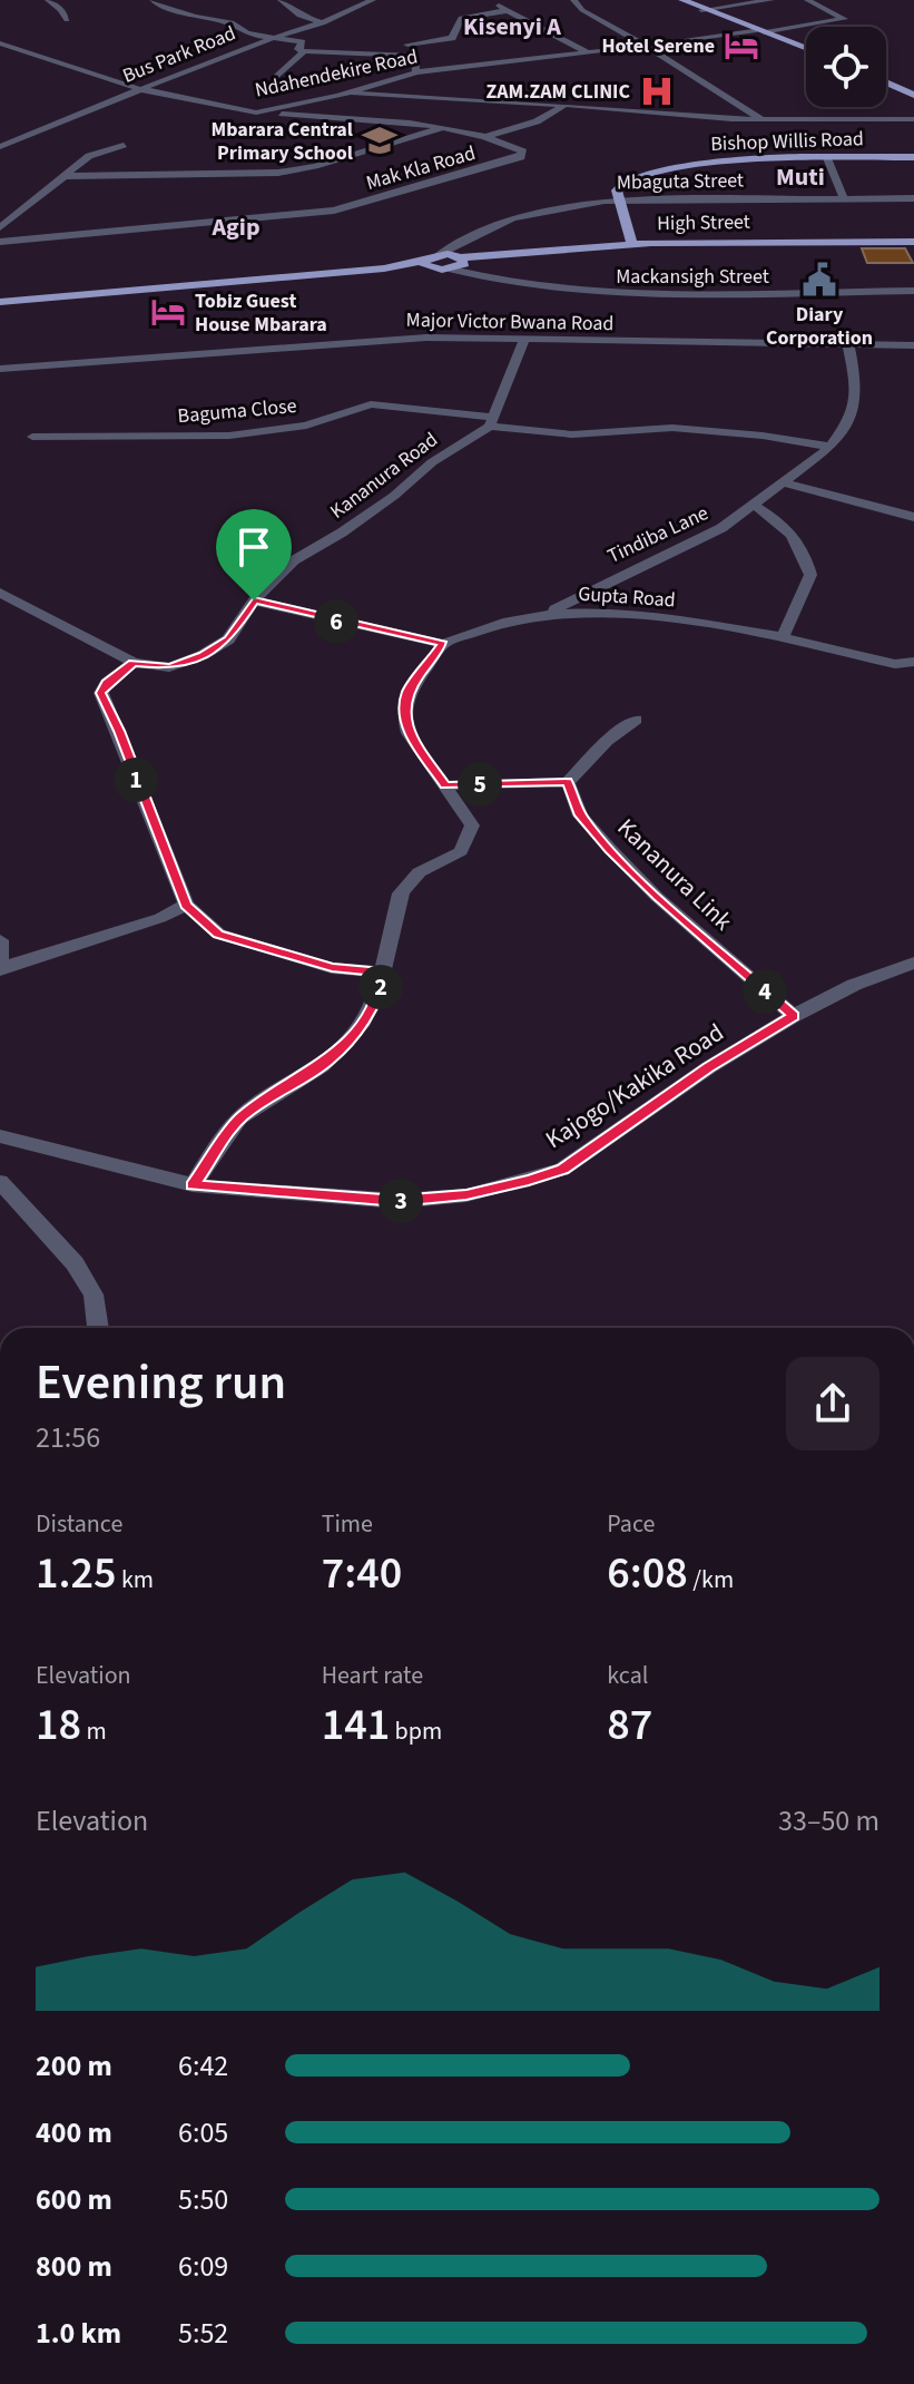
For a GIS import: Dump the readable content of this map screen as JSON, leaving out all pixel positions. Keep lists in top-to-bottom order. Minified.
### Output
{"streets":{"main road":["Bishop Willis Road","High Street"],"street":["Bus Park Road","Ndahendekire Road","Mak Kla Road","Mbaguta Street","Mackansigh Street","Major Victor Bwana Road","Baguma Close","Kananura Road","Tindiba Lane","Gupta Road","Kananura Link","Kajogo/Kakika Road"]},"crossings":[["Bus Park Road","Ndahendekire Road"],["Bishop Willis Road","Mbaguta Street"],["Mbaguta Street","High Street"],["Mbaguta Street","Mackansigh Street"],["High Street","Mackansigh Street"],["Major Victor Bwana Road","Tindiba Lane"],["Baguma Close","Kananura Road"],["Baguma Close","Tindiba Lane"],["Tindiba Lane","Gupta Road"],["Kananura Link","Kajogo/Kakika Road"]],"districts":["Kisenyi A","Muti","Agip"],"places":{"hotel":["Hotel Serene","Tobiz Guest House Mbarara"],"hospital":["ZAM.ZAM CLINIC"],"school or university":["Mbarara Central Primary School"],"public building":["Diary Corporation"]},"page":{"pins":["6","1","5","2","4","3"],"heading":["Evening run","21:56"],"stats":[["Distance","1.25 km"],["Time","7:40"],["Pace","6:08 /km"],["Elevation","18 m"],["Heart rate","141 bpm"],["kcal","87"]],"chart":["Elevation","33–50 m"],"list":[{"name":"200 m","note":"6:42"},{"name":"400 m","note":"6:05"},{"name":"600 m","note":"5:50"},{"name":"800 m","note":"6:09"},{"name":"1.0 km","note":"5:52"}]}}
